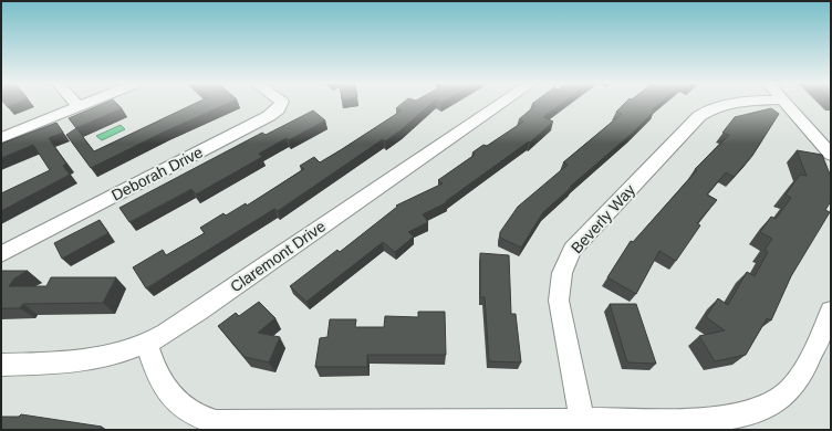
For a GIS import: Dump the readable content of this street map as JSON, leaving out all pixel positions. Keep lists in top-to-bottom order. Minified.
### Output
{"streets":{"street":["Deborah Drive","Beverly Way","Claremont Drive"]}}
